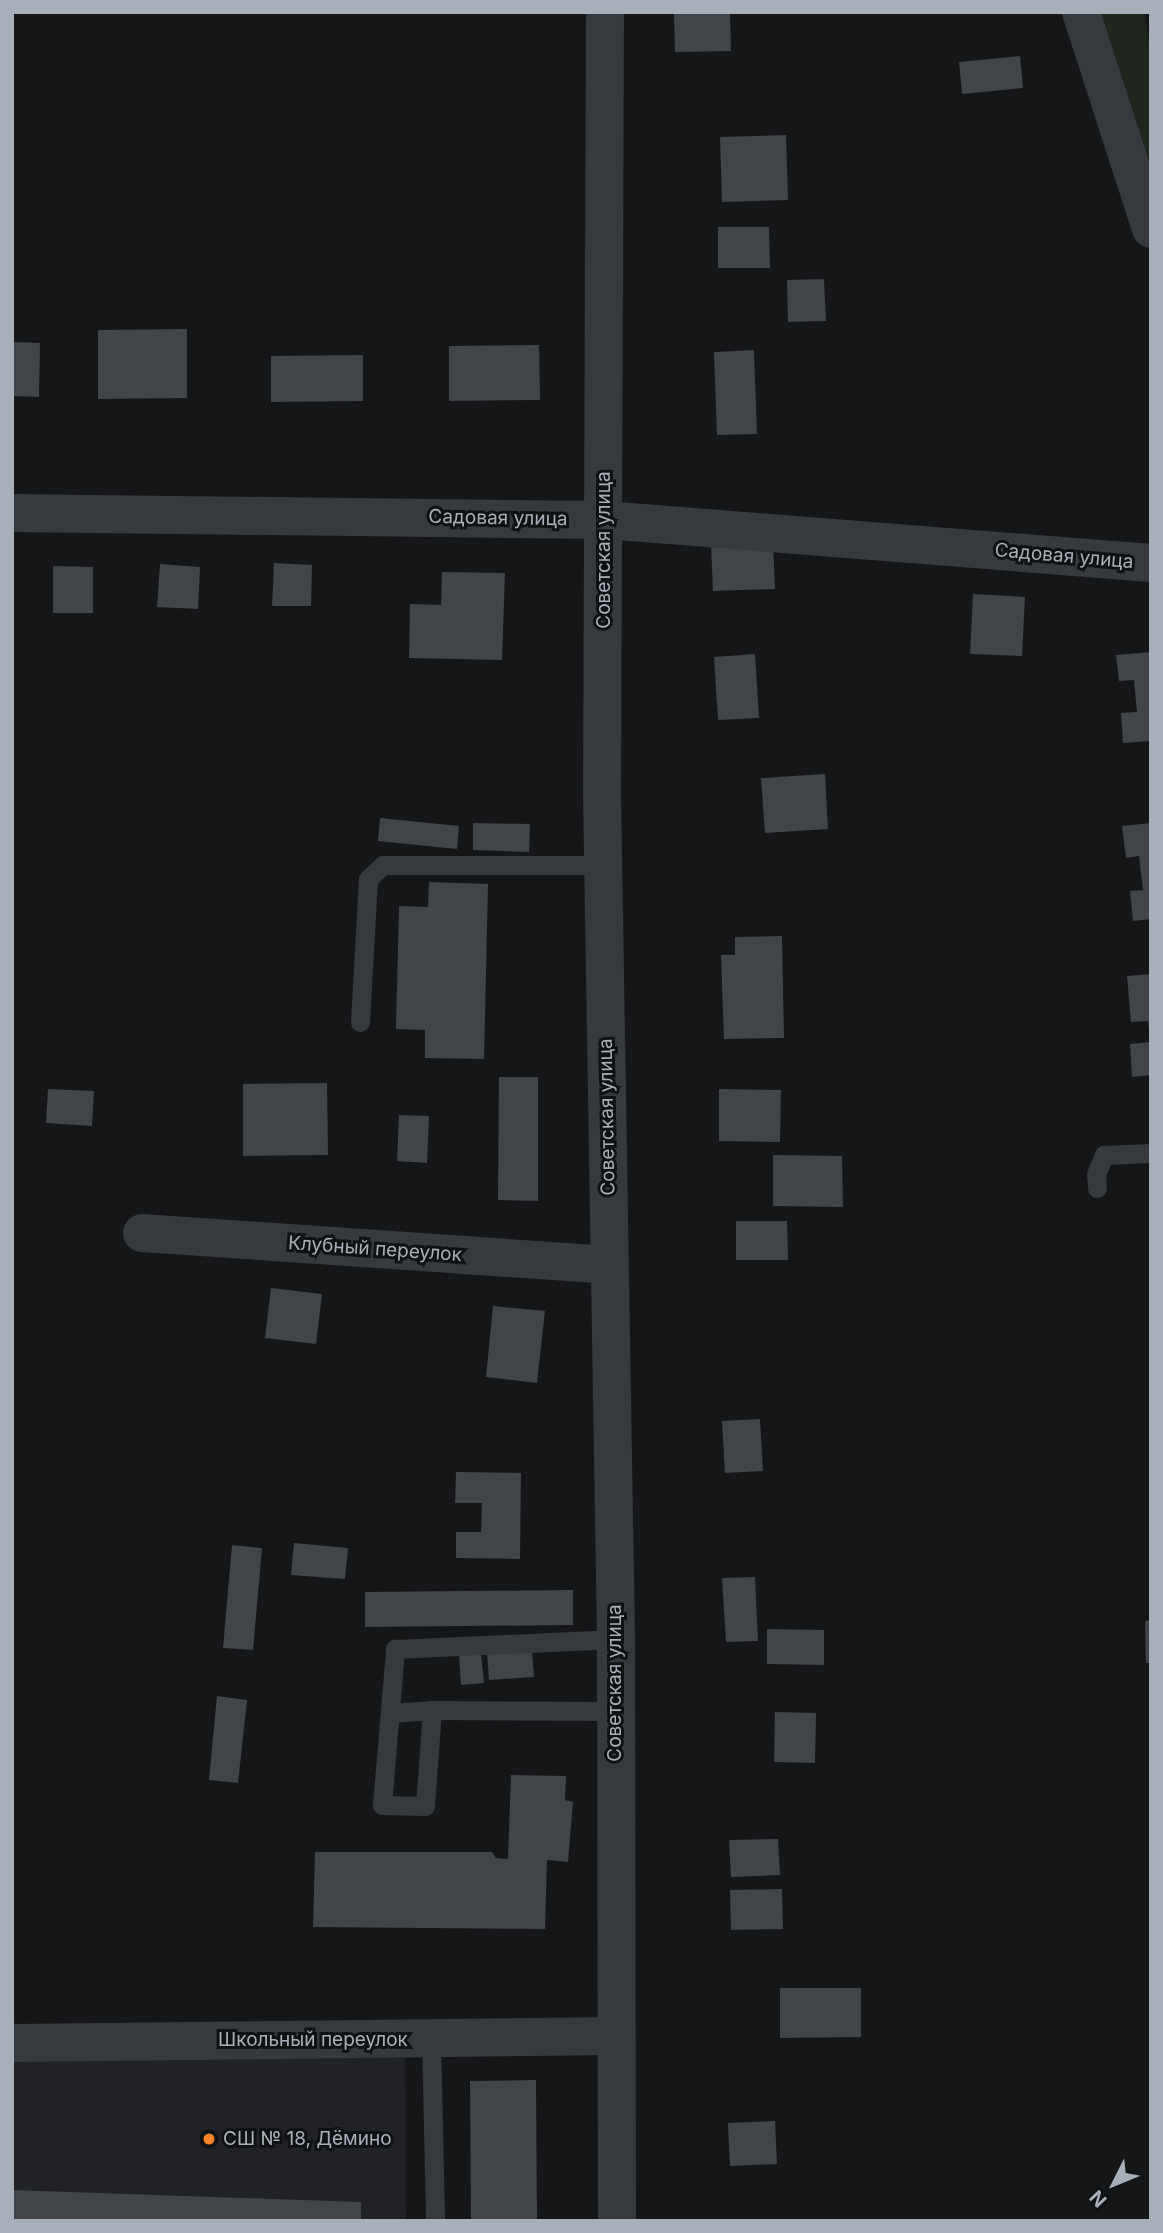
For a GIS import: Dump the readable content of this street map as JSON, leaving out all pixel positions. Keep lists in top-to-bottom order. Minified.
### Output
{"streets":{"street":["Садовая улица","Советская улица","Клубный переулок","Школьный переулок"]},"crossings":[["Садовая улица","Советская улица"],["Советская улица","Клубный переулок"],["Советская улица","Школьный переулок"]],"places":["СШ № 18, Дёмино"],"north":"bottom left"}
